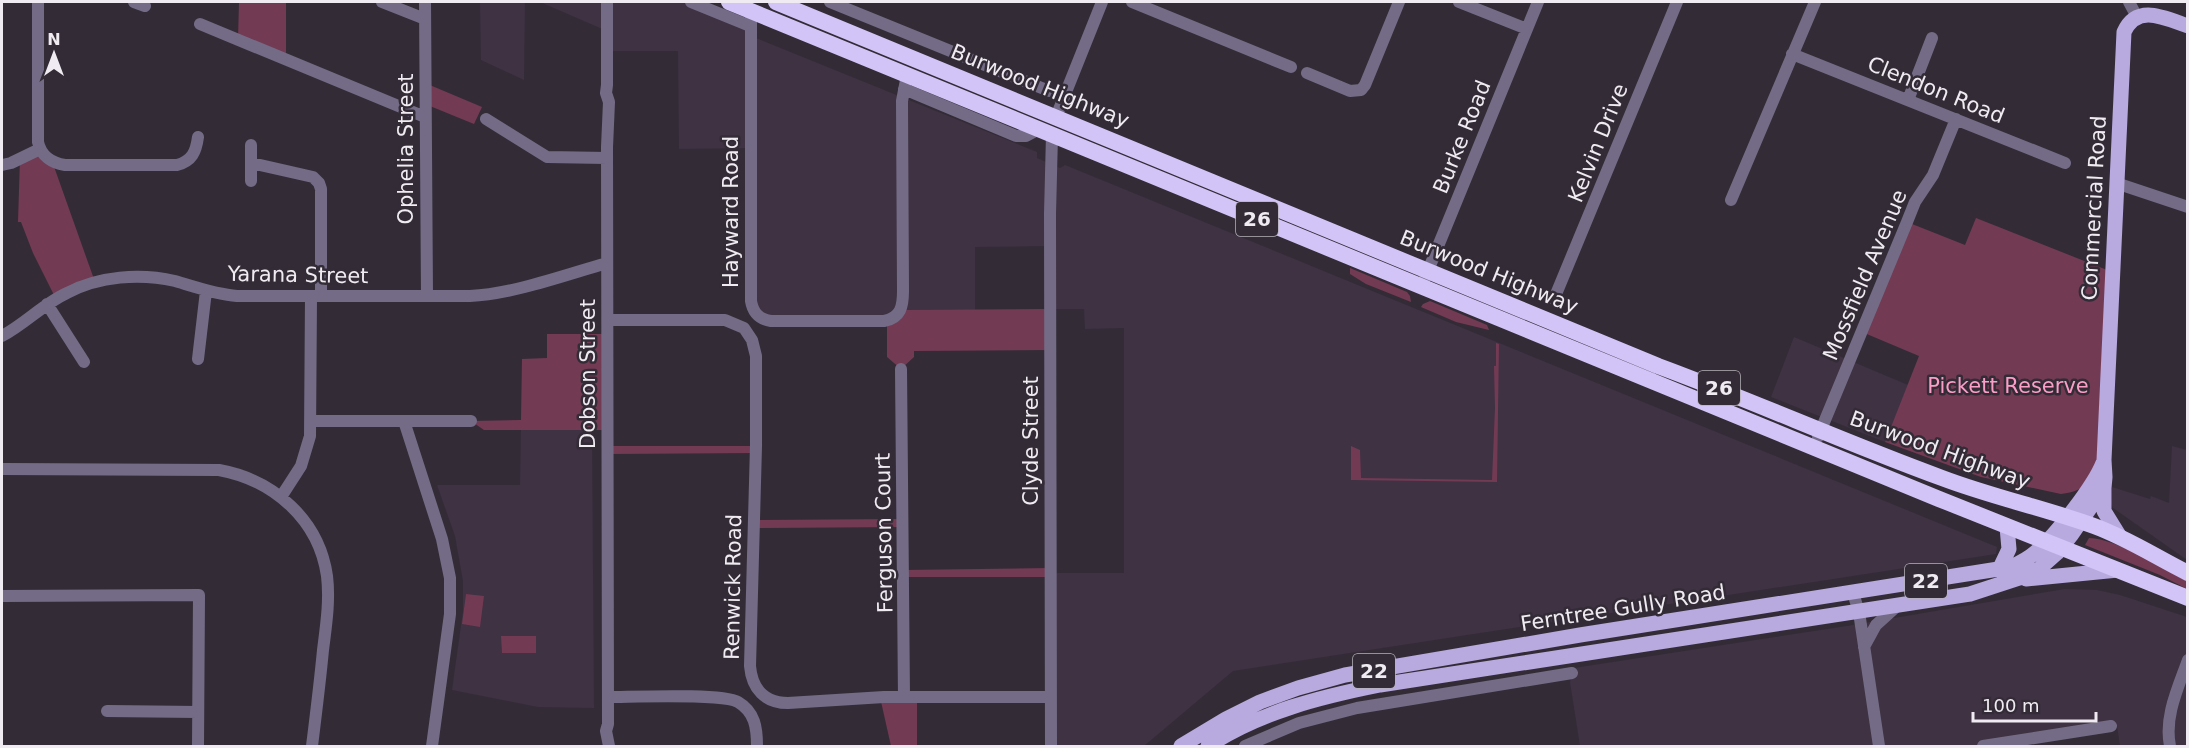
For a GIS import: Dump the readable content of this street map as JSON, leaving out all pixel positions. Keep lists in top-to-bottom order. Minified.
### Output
{"streets":{"highway":["Burwood Highway","26"],"main road":["Commercial Road","22","Ferntree Gully Road"],"street":["Clendon Road","Burke Road","Kelvin Drive","Ophelia Street","Hayward Road","Yarana Street","Mossfield Avenue","Dobson Street","Clyde Street","Ferguson Court","Renwick Road"]},"crossings":[["Burwood Highway","Burke Road"],["Burwood Highway","Commercial Road"],["Burwood Highway","Hayward Road"],["Burwood Highway","Mossfield Avenue"],["Burwood Highway","Clyde Street"],["Burwood Highway","Ferntree Gully Road"],["Clendon Road","Mossfield Avenue"],["Ophelia Street","Yarana Street"],["Commercial Road","Ferntree Gully Road"],["Yarana Street","Dobson Street"],["Dobson Street","Renwick Road"],["Clyde Street","Renwick Road"],["Ferguson Court","Renwick Road"]],"parks":["Pickett Reserve"],"scale_bar":"100 m","north":"top"}
